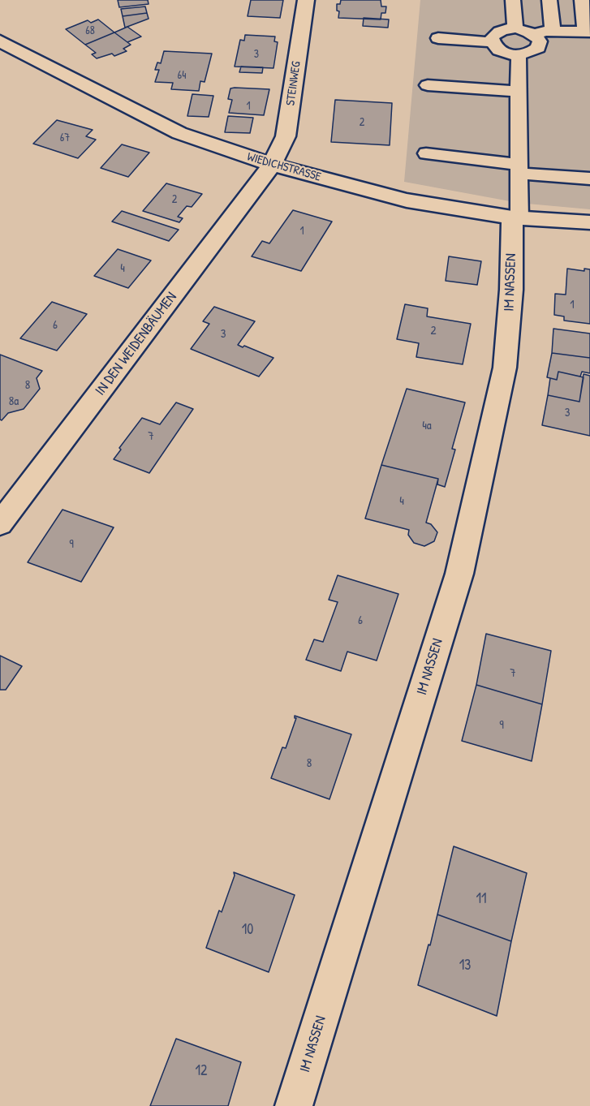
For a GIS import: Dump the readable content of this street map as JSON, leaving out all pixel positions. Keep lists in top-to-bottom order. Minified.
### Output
{"streets":{"street":["STEINWEG","WIEDICHSTRASSE","IM NASSEN","IN DEN WEIDENBÄUMEN"]},"crossings":[["STEINWEG","WIEDICHSTRASSE"],["STEINWEG","IN DEN WEIDENBÄUMEN"],["WIEDICHSTRASSE","IM NASSEN"],["WIEDICHSTRASSE","IN DEN WEIDENBÄUMEN"]],"house_numbers":["68","3","64","1","2","67","2","1","4","1","6","2","3","8","8a","3","4a","7","4","9","6","7","9","8","11","10","13","12"]}
